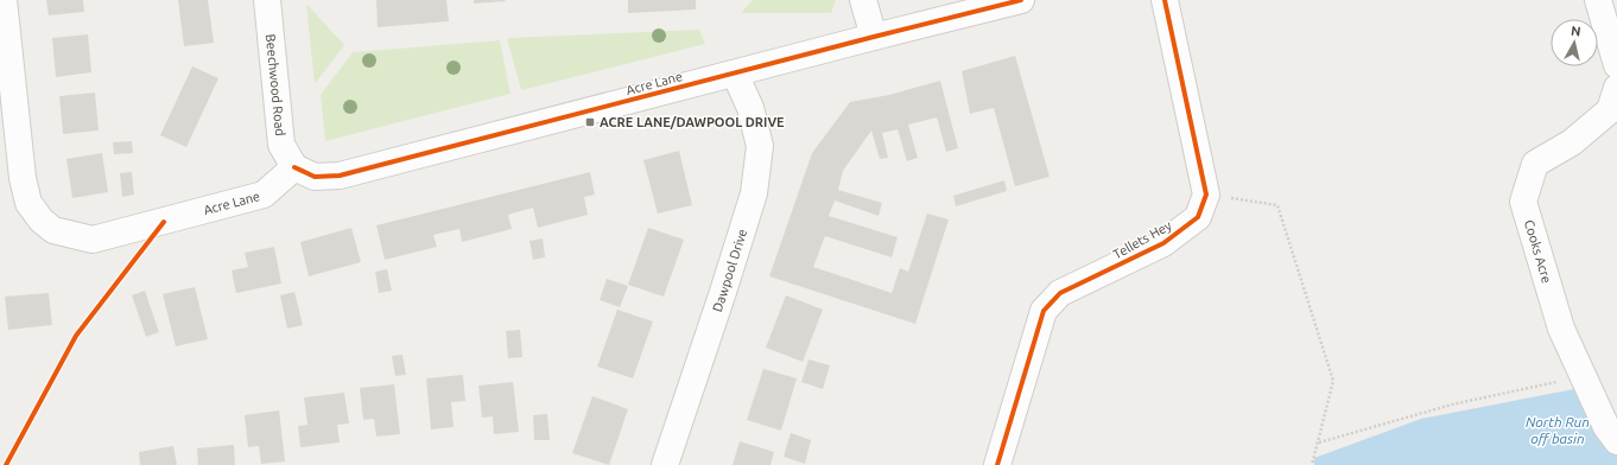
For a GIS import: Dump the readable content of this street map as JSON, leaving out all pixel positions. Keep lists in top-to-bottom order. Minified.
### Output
{"streets":{"street":["Acre Lane","Beechwood Road","Tellets Hey","Cooks Acre","Dawpool Drive"]},"crossings":[["Acre Lane","Beechwood Road"],["Acre Lane","Dawpool Drive"]],"water":["North Run off basin"],"places":{"transit":["ACRE LANE/DAWPOOL DRIVE"]},"north":"top"}
